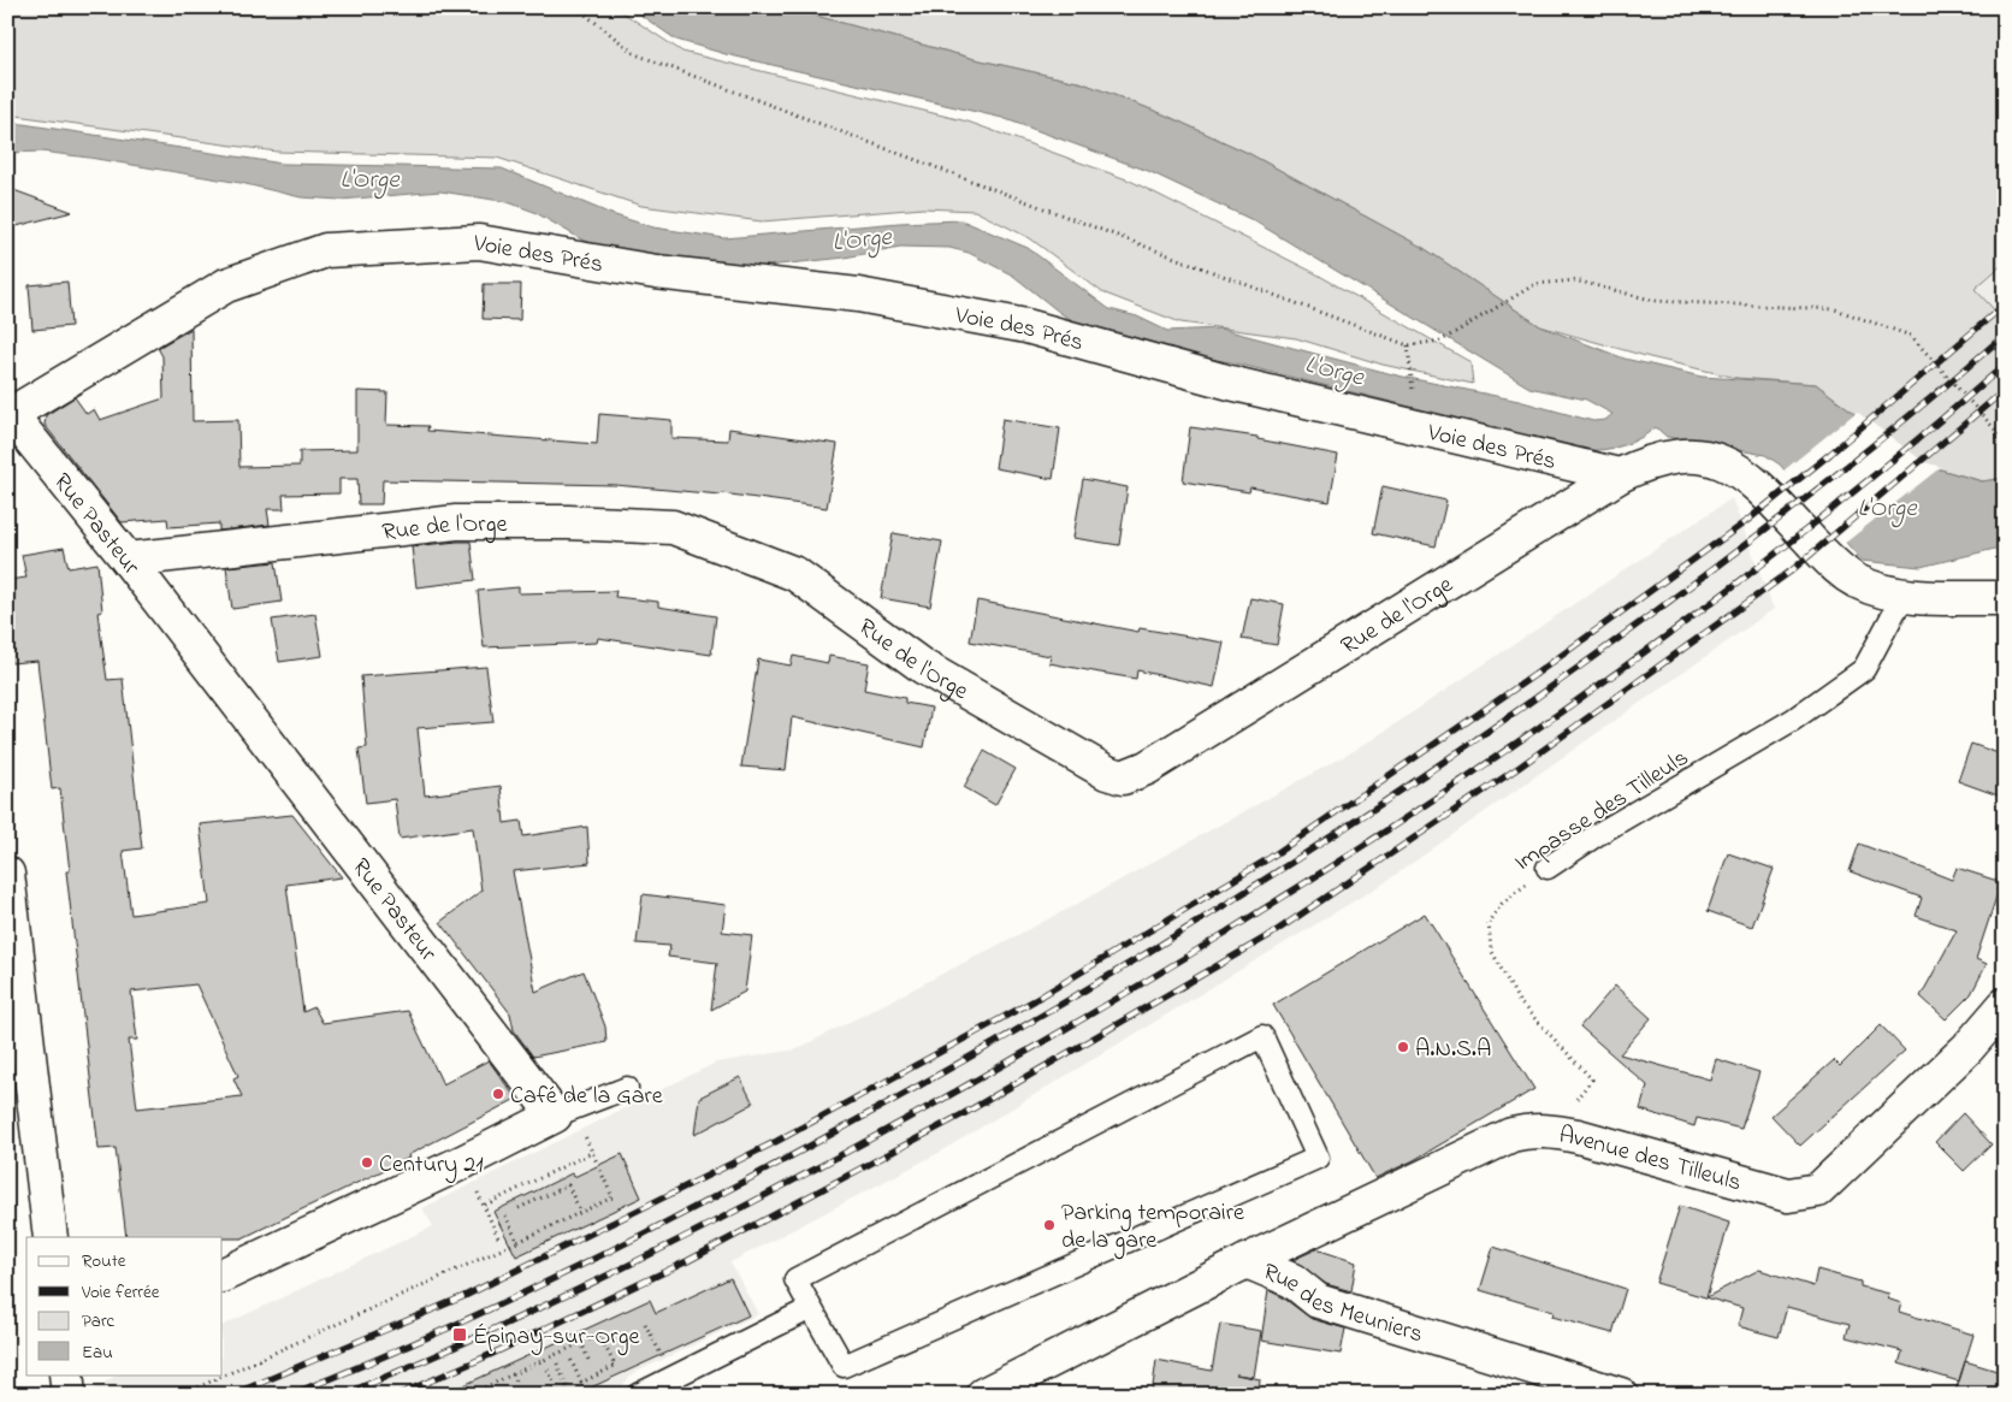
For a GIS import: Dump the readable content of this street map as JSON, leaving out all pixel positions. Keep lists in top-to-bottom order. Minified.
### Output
{"streets":{"street":["Voie des Prés","Rue Pasteur","Rue de l'Orge","Avenue des Tilleuls","Rue des Meuniers"],"lane":["Impasse des Tilleuls"]},"crossings":[["Voie des Prés","Rue Pasteur"],["Voie des Prés","Rue de l'Orge"],["Rue Pasteur","Rue de l'Orge"],["Impasse des Tilleuls","Avenue des Tilleuls"],["Avenue des Tilleuls","Rue des Meuniers"]],"water":["L'Orge"],"places":{"other":["A.N.S.A","Café de la Gare","Century 21","Parking temporaire de la gare"],"transit":["Épinay-sur-Orge"]},"legend":["Route","Voie ferrée","Parc","Eau"]}
